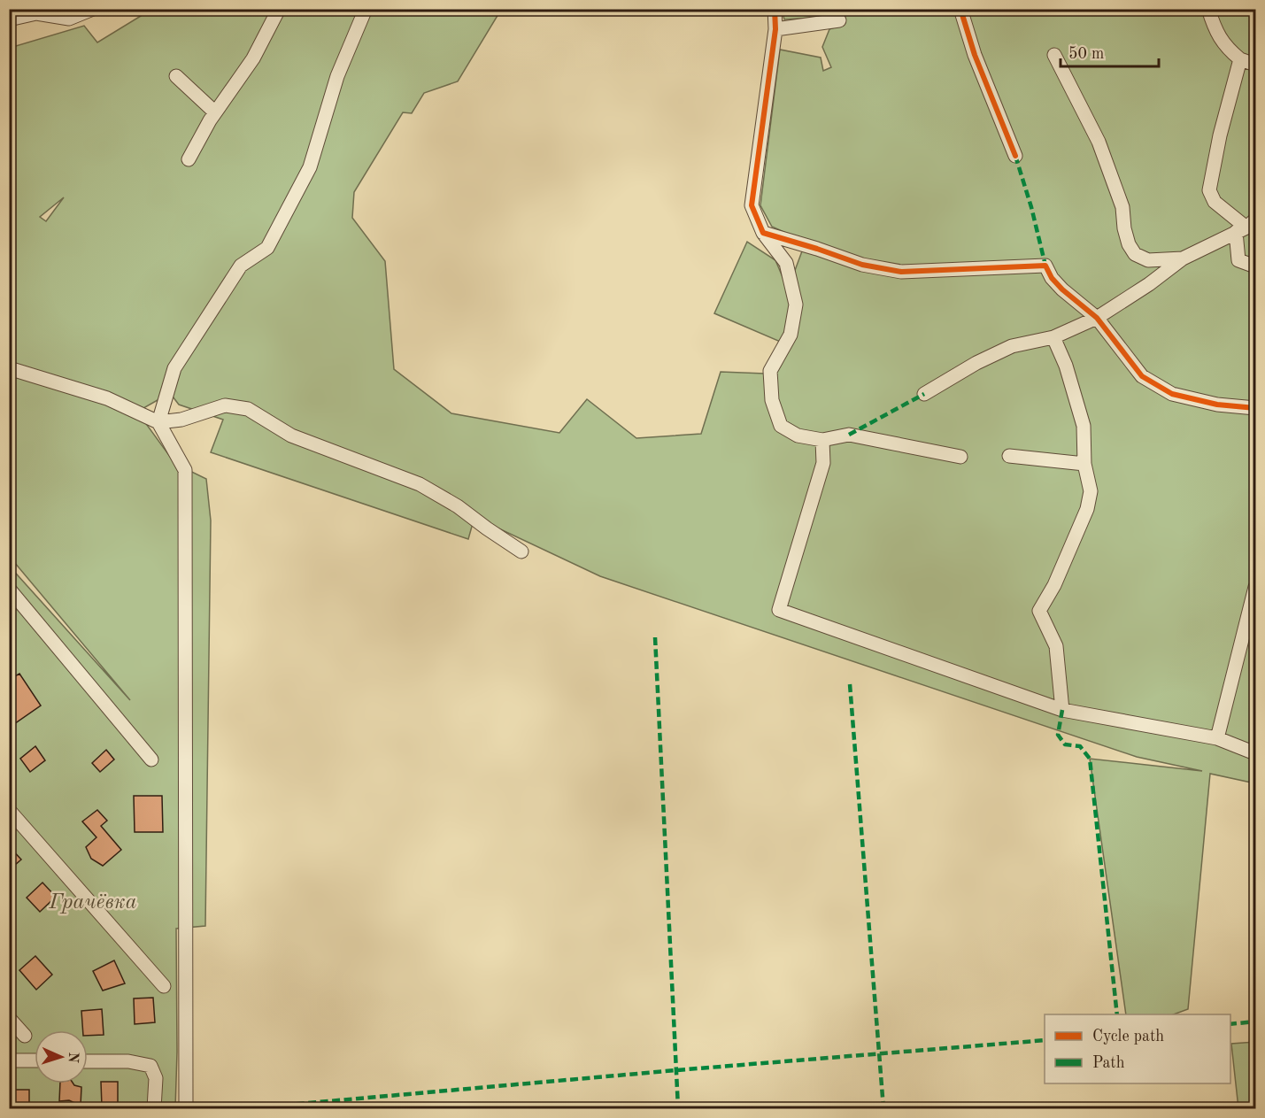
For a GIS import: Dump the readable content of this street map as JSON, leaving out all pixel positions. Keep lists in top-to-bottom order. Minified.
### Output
{"parks":["Грачёвка"],"legend":["Cycle path","Path"],"scale_bar":"50 m","north":"right"}
